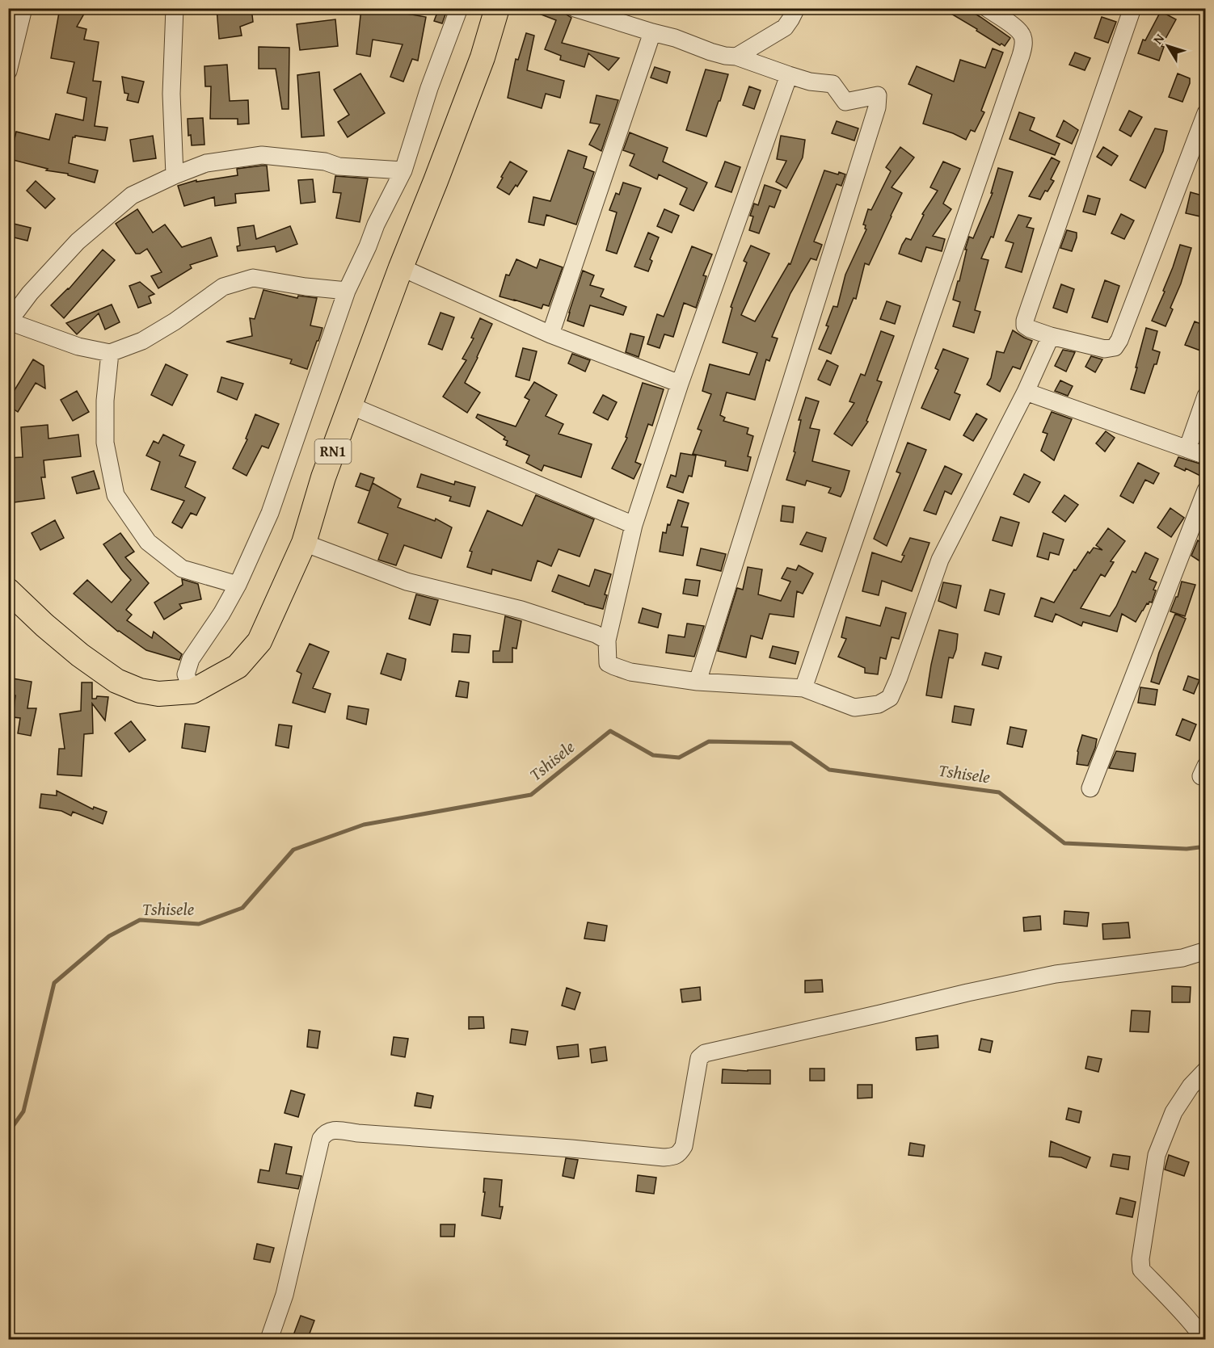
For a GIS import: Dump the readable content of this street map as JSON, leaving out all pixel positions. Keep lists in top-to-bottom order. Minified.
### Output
{"streets":{"highway":["RN1"]},"water":["Tshisele"],"north":"top left"}
